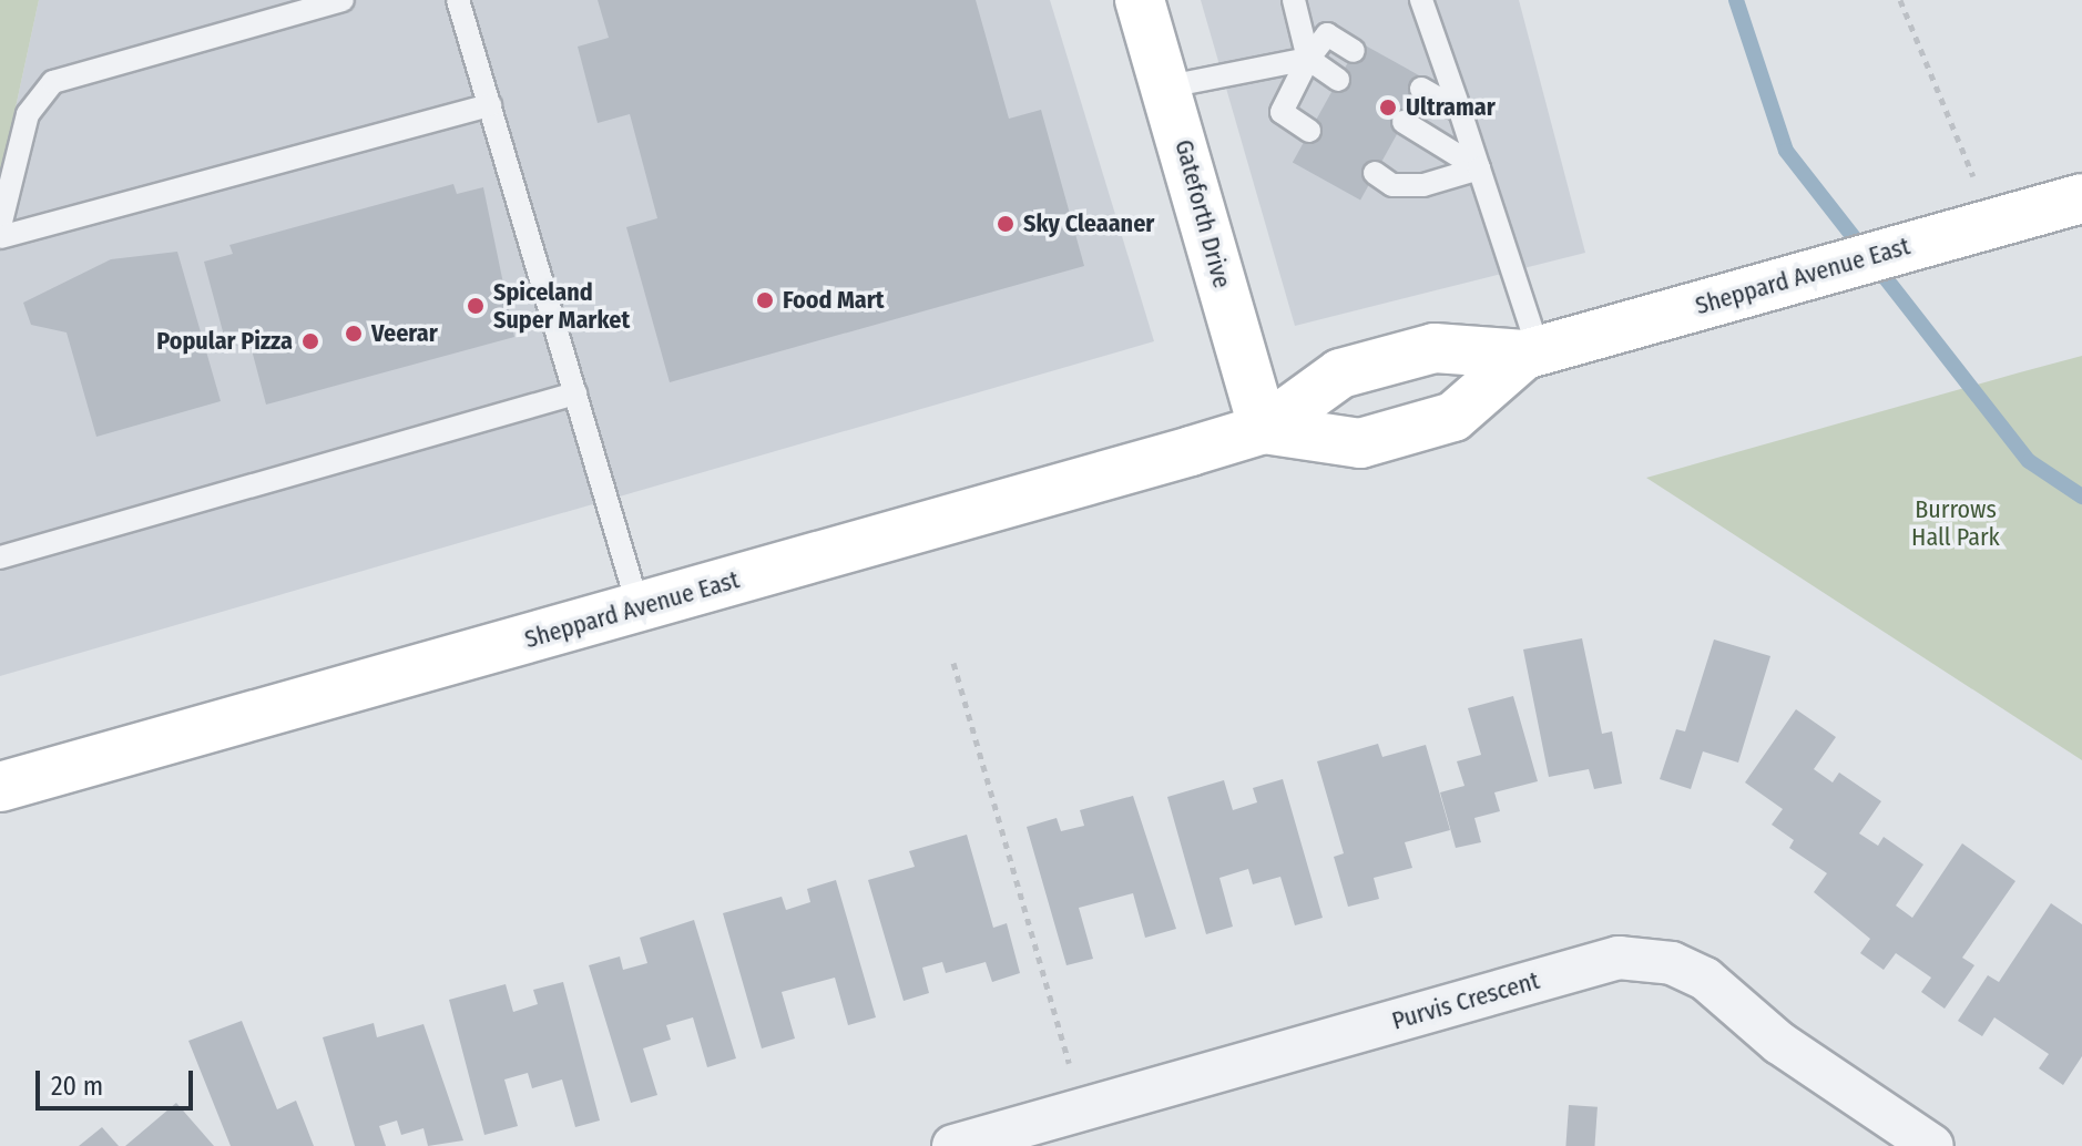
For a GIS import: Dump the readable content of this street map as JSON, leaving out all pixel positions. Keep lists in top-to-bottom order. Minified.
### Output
{"streets":{"main road":["Gateforth Drive","Sheppard Avenue East"],"street":["Purvis Crescent"]},"crossings":[["Gateforth Drive","Sheppard Avenue East"]],"parks":["Burrows Hall Park"],"places":["Ultramar","Sky Cleaaner","Food Mart","Spiceland Super Market","Veerar","Popular Pizza"],"scale_bar":"20 m"}
